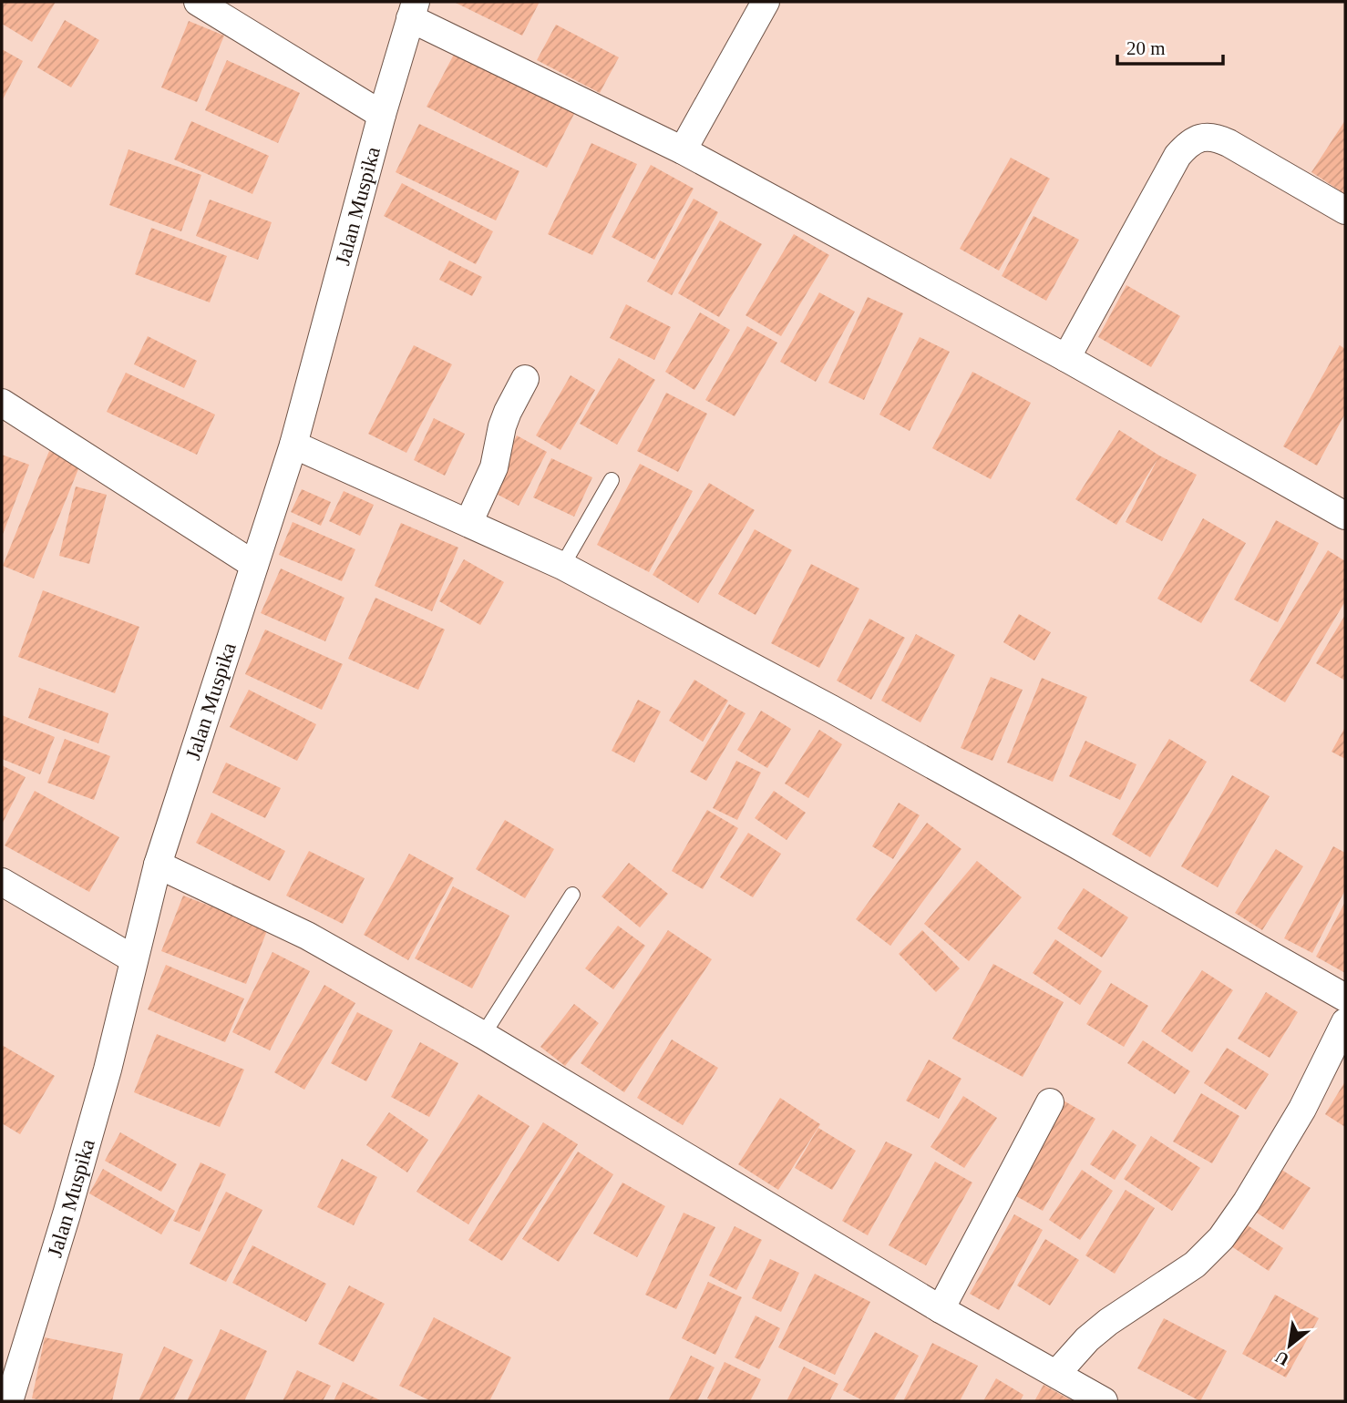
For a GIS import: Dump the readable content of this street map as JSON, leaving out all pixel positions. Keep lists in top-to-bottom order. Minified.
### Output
{"streets":{"street":["Jalan Muspika"]},"scale_bar":"20 m","north":"bottom left"}
